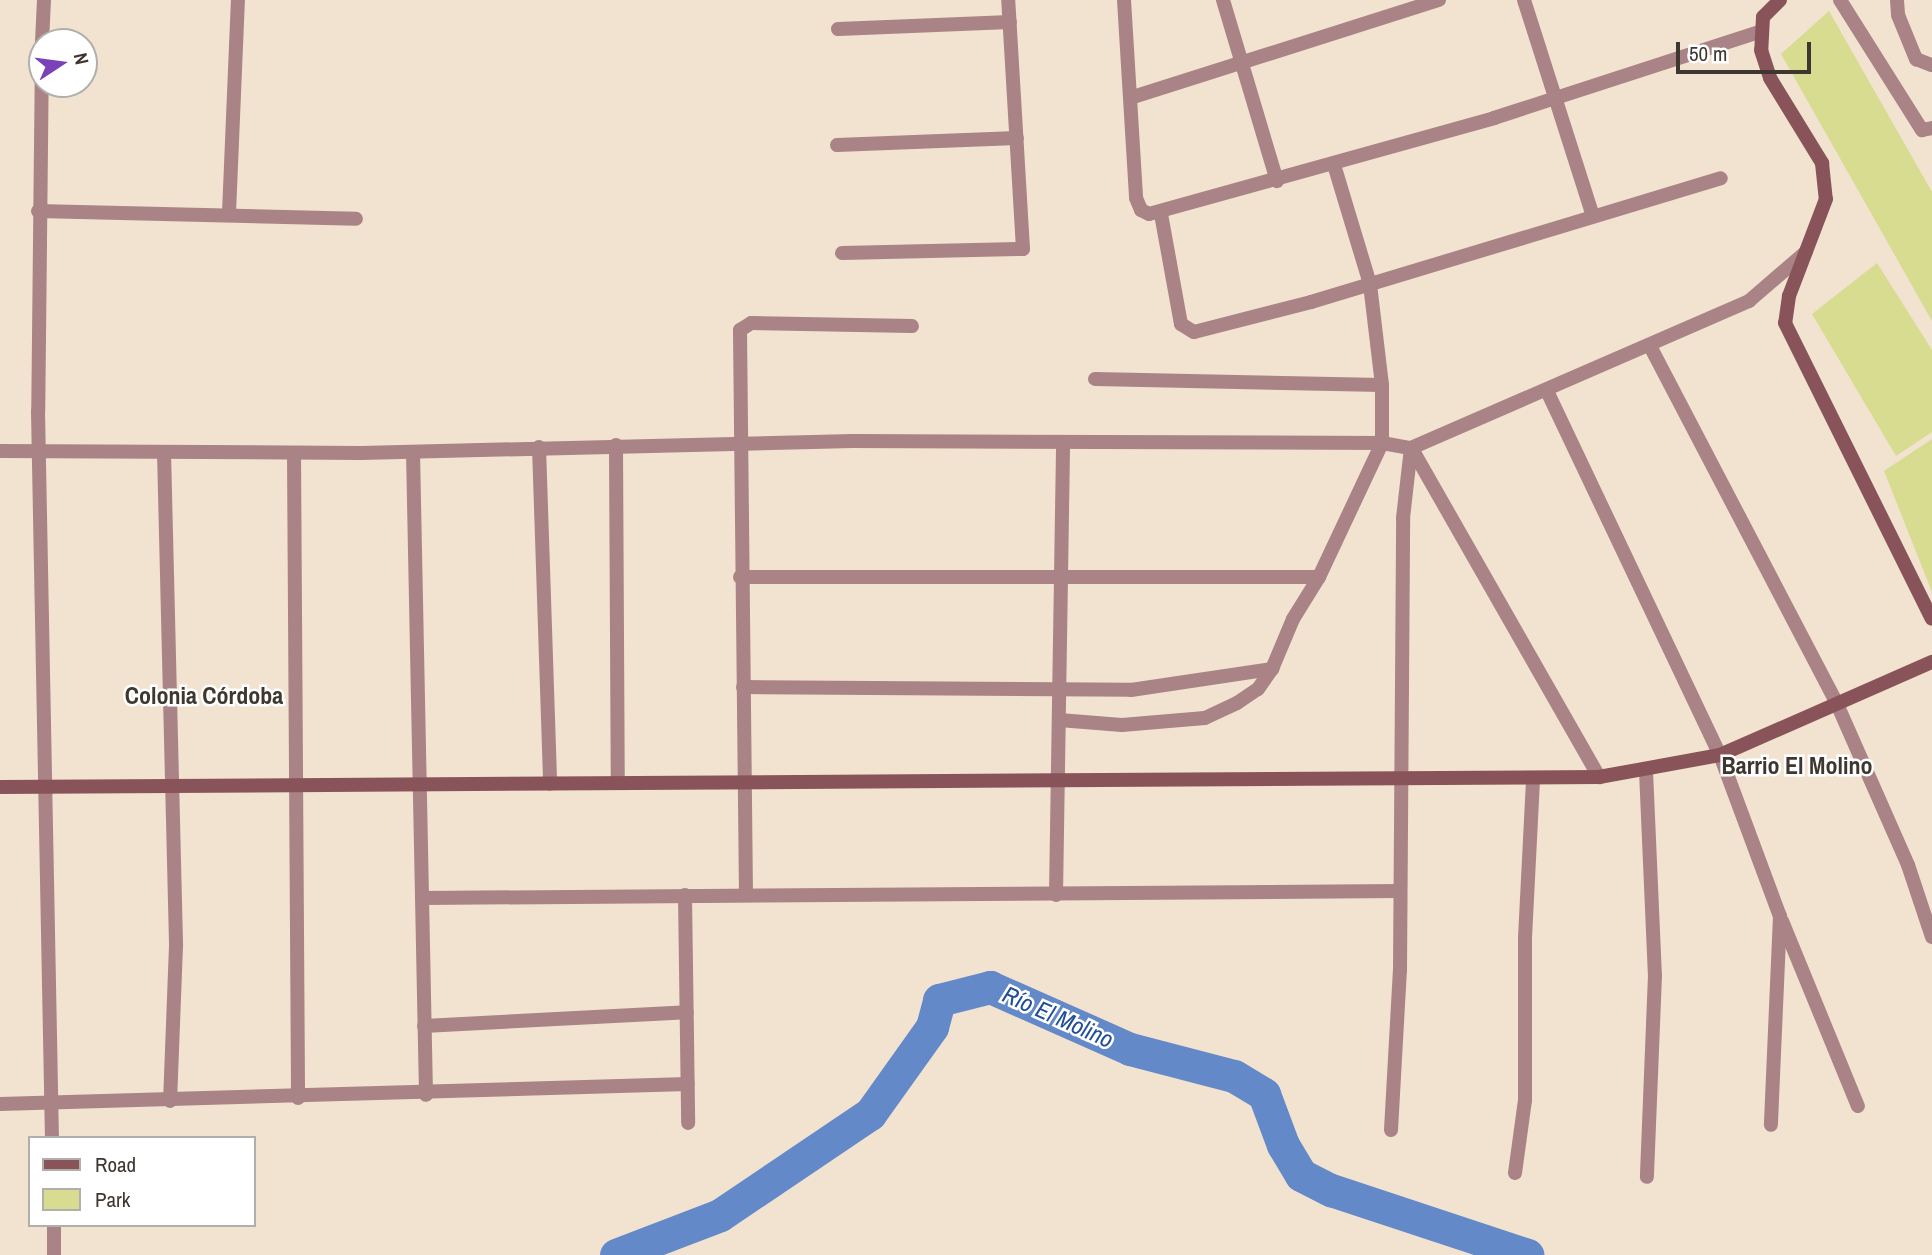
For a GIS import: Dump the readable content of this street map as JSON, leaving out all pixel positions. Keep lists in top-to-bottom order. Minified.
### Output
{"districts":["Colonia Córdoba","Barrio El Molino"],"water":["Río El Molino"],"legend":["Road","Park"],"scale_bar":"50 m","north":"right"}
